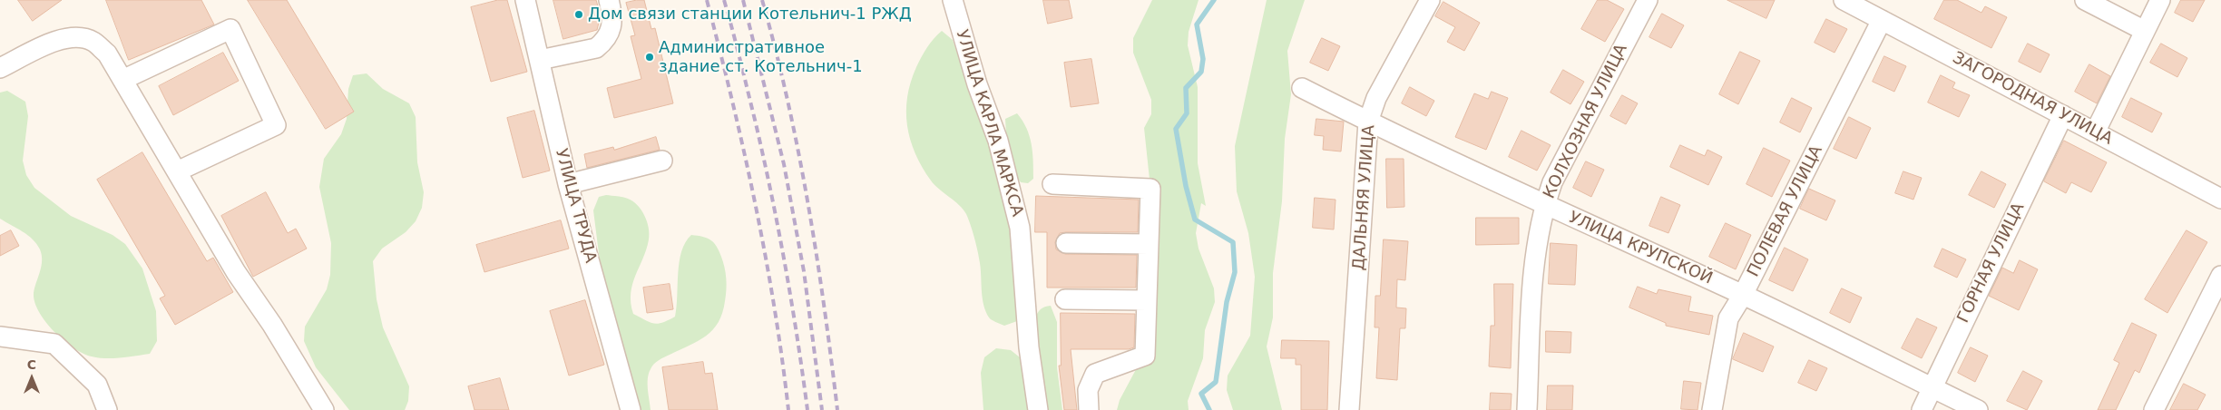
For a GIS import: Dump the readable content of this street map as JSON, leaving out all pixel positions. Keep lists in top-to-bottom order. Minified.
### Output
{"streets":{"street":["ЗАГОРОДНАЯ УЛИЦА","КОЛХОЗНАЯ УЛИЦА","УЛИЦА КАРЛА МАРКСА","ДАЛЬНЯЯ УЛИЦА","УЛИЦА ТРУДА","ПОЛЕВАЯ УЛИЦА","УЛИЦА КРУПСКОЙ","ГОРНАЯ УЛИЦА"]},"crossings":[["ЗАГОРОДНАЯ УЛИЦА","ПОЛЕВАЯ УЛИЦА"],["ЗАГОРОДНАЯ УЛИЦА","ГОРНАЯ УЛИЦА"],["КОЛХОЗНАЯ УЛИЦА","УЛИЦА КРУПСКОЙ"],["ДАЛЬНЯЯ УЛИЦА","УЛИЦА КРУПСКОЙ"],["ПОЛЕВАЯ УЛИЦА","УЛИЦА КРУПСКОЙ"],["УЛИЦА КРУПСКОЙ","ГОРНАЯ УЛИЦА"]],"places":["Дом связи станции Котельнич-1 РЖД","Административное здание ст. Котельнич-1"],"north":"top"}
